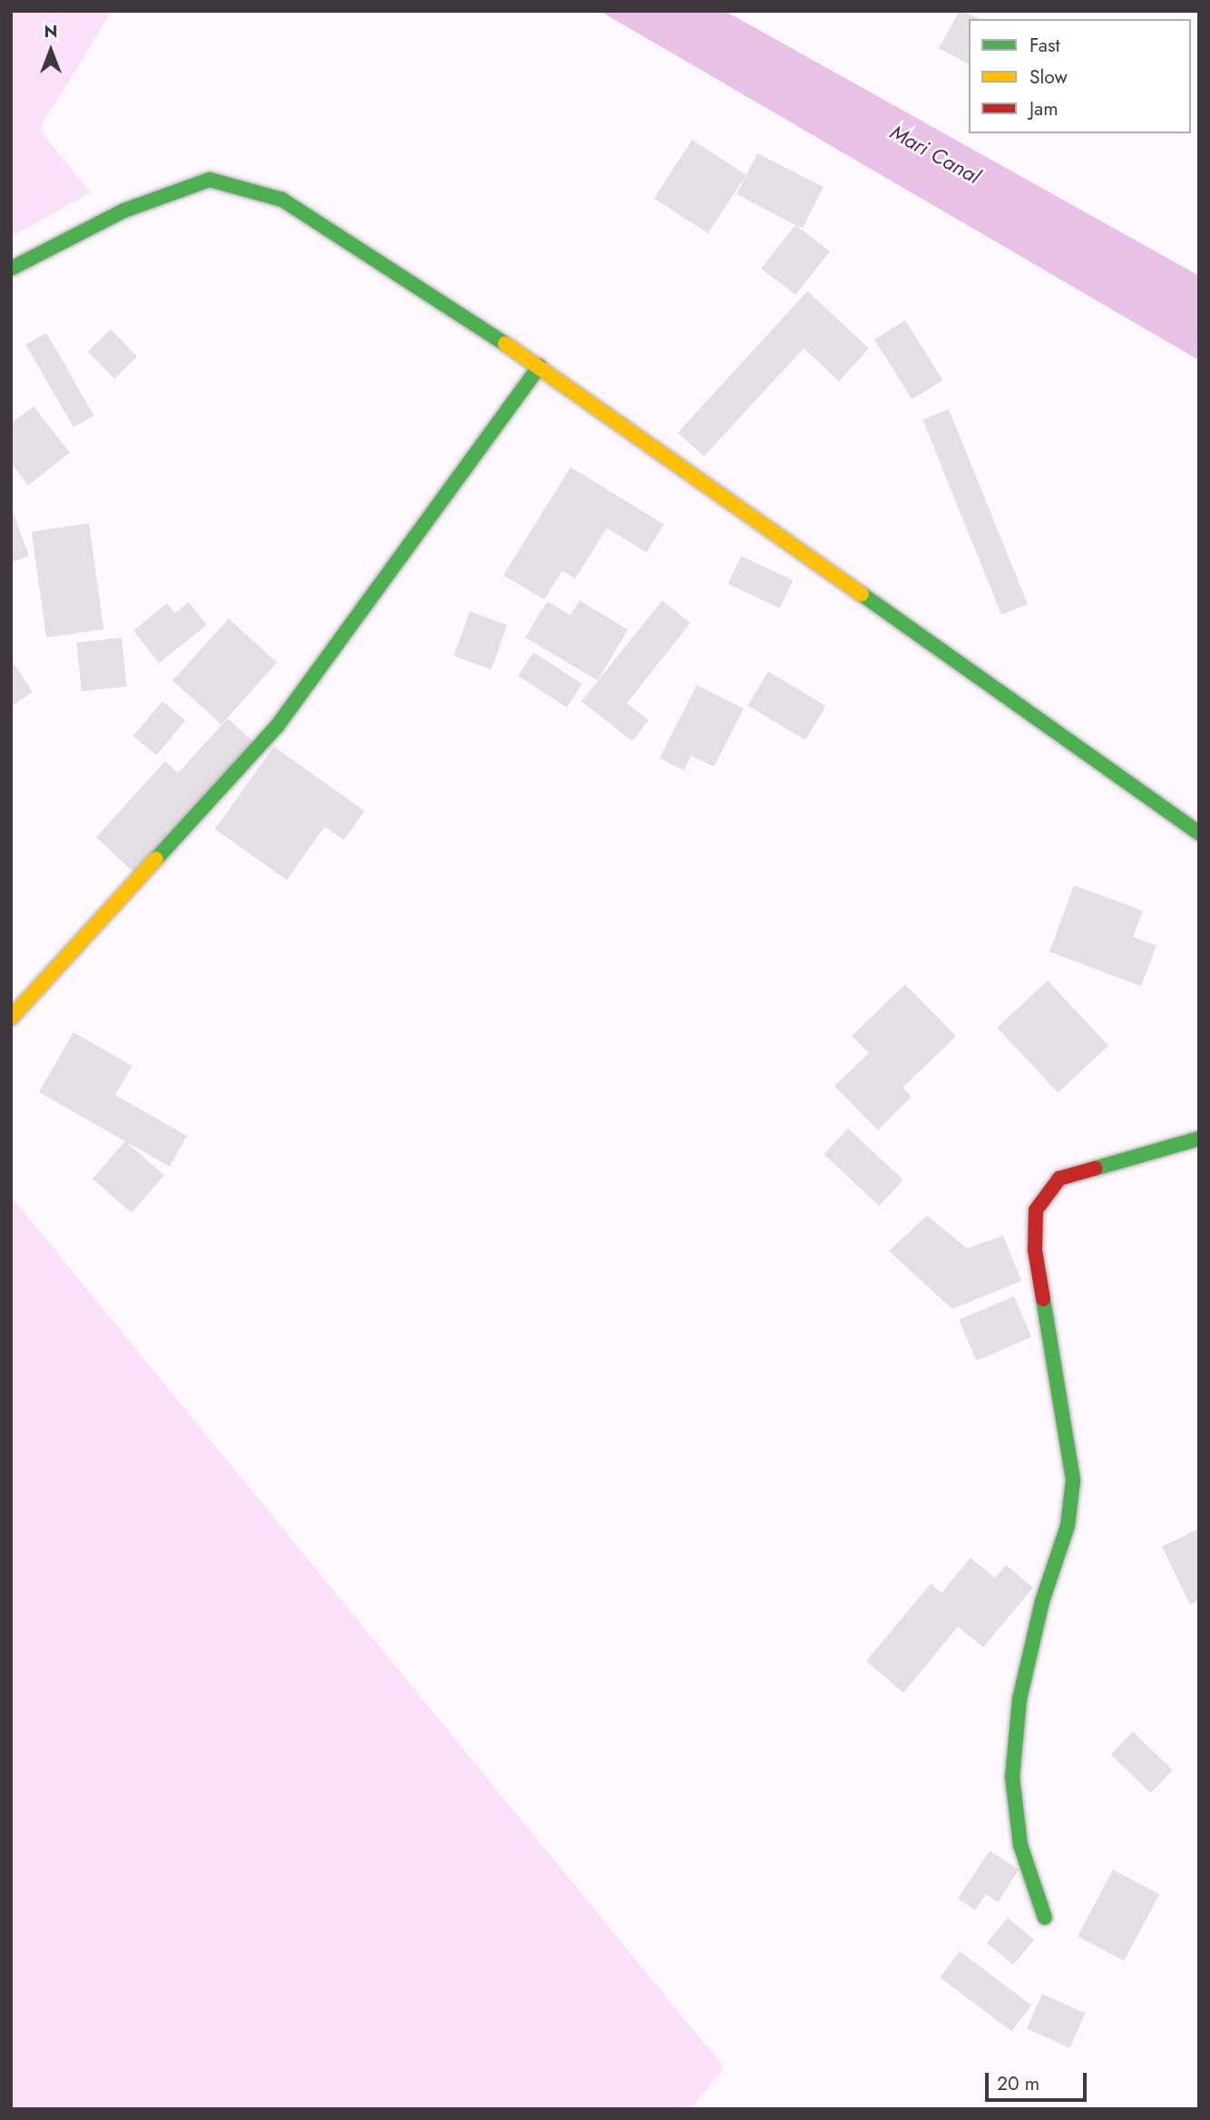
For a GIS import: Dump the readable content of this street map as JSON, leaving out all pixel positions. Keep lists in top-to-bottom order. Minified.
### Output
{"water":["Mari Canal"],"legend":["Fast","Slow","Jam"],"scale_bar":"20 m","north":"top"}
